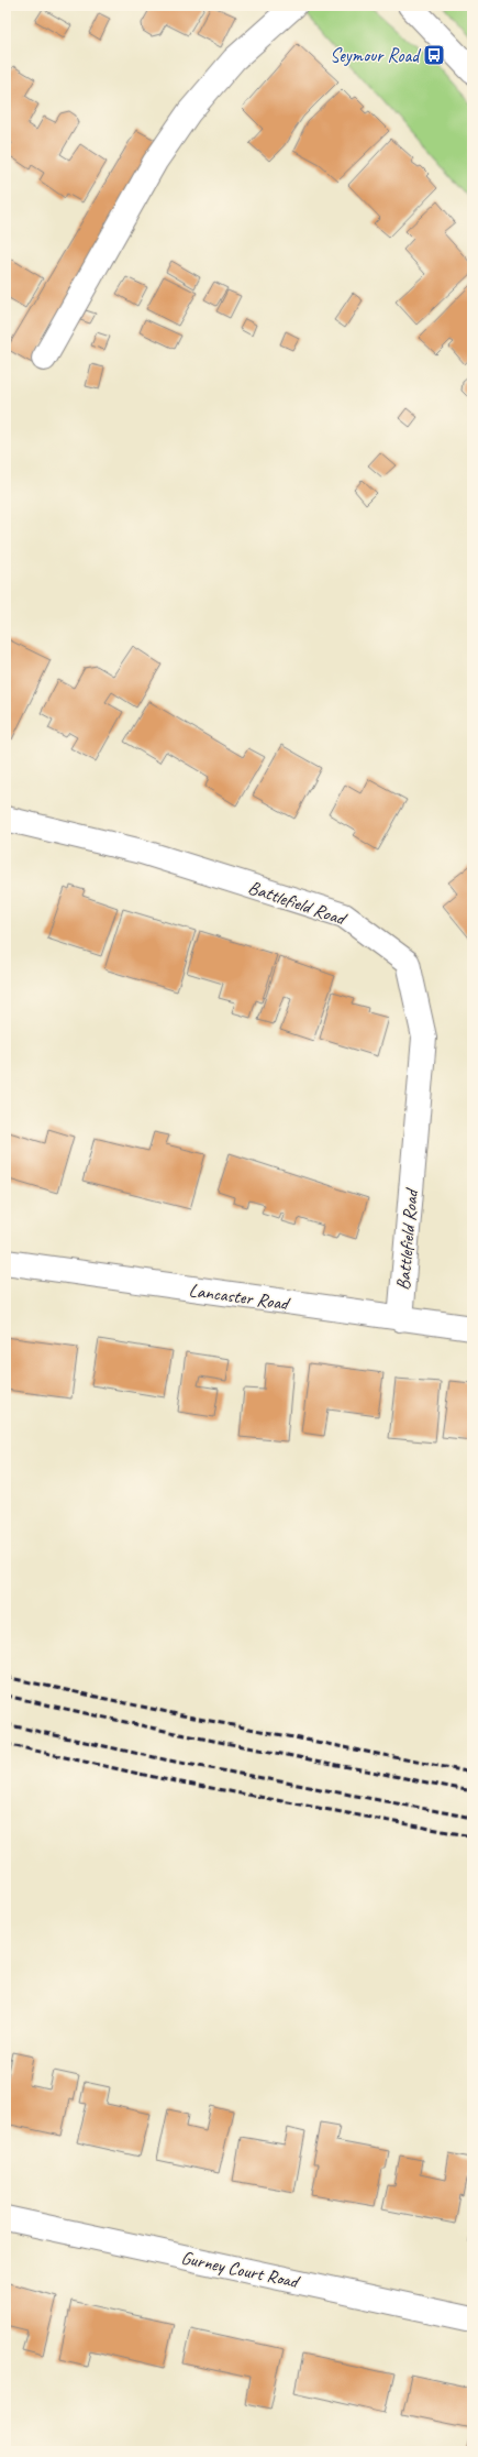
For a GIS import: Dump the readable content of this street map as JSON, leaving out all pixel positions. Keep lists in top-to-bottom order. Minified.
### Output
{"streets":{"street":["Battlefield Road","Lancaster Road","Gurney Court Road"]},"crossings":[["Battlefield Road","Lancaster Road"]],"places":{"bus stop":["Seymour Road"]}}
